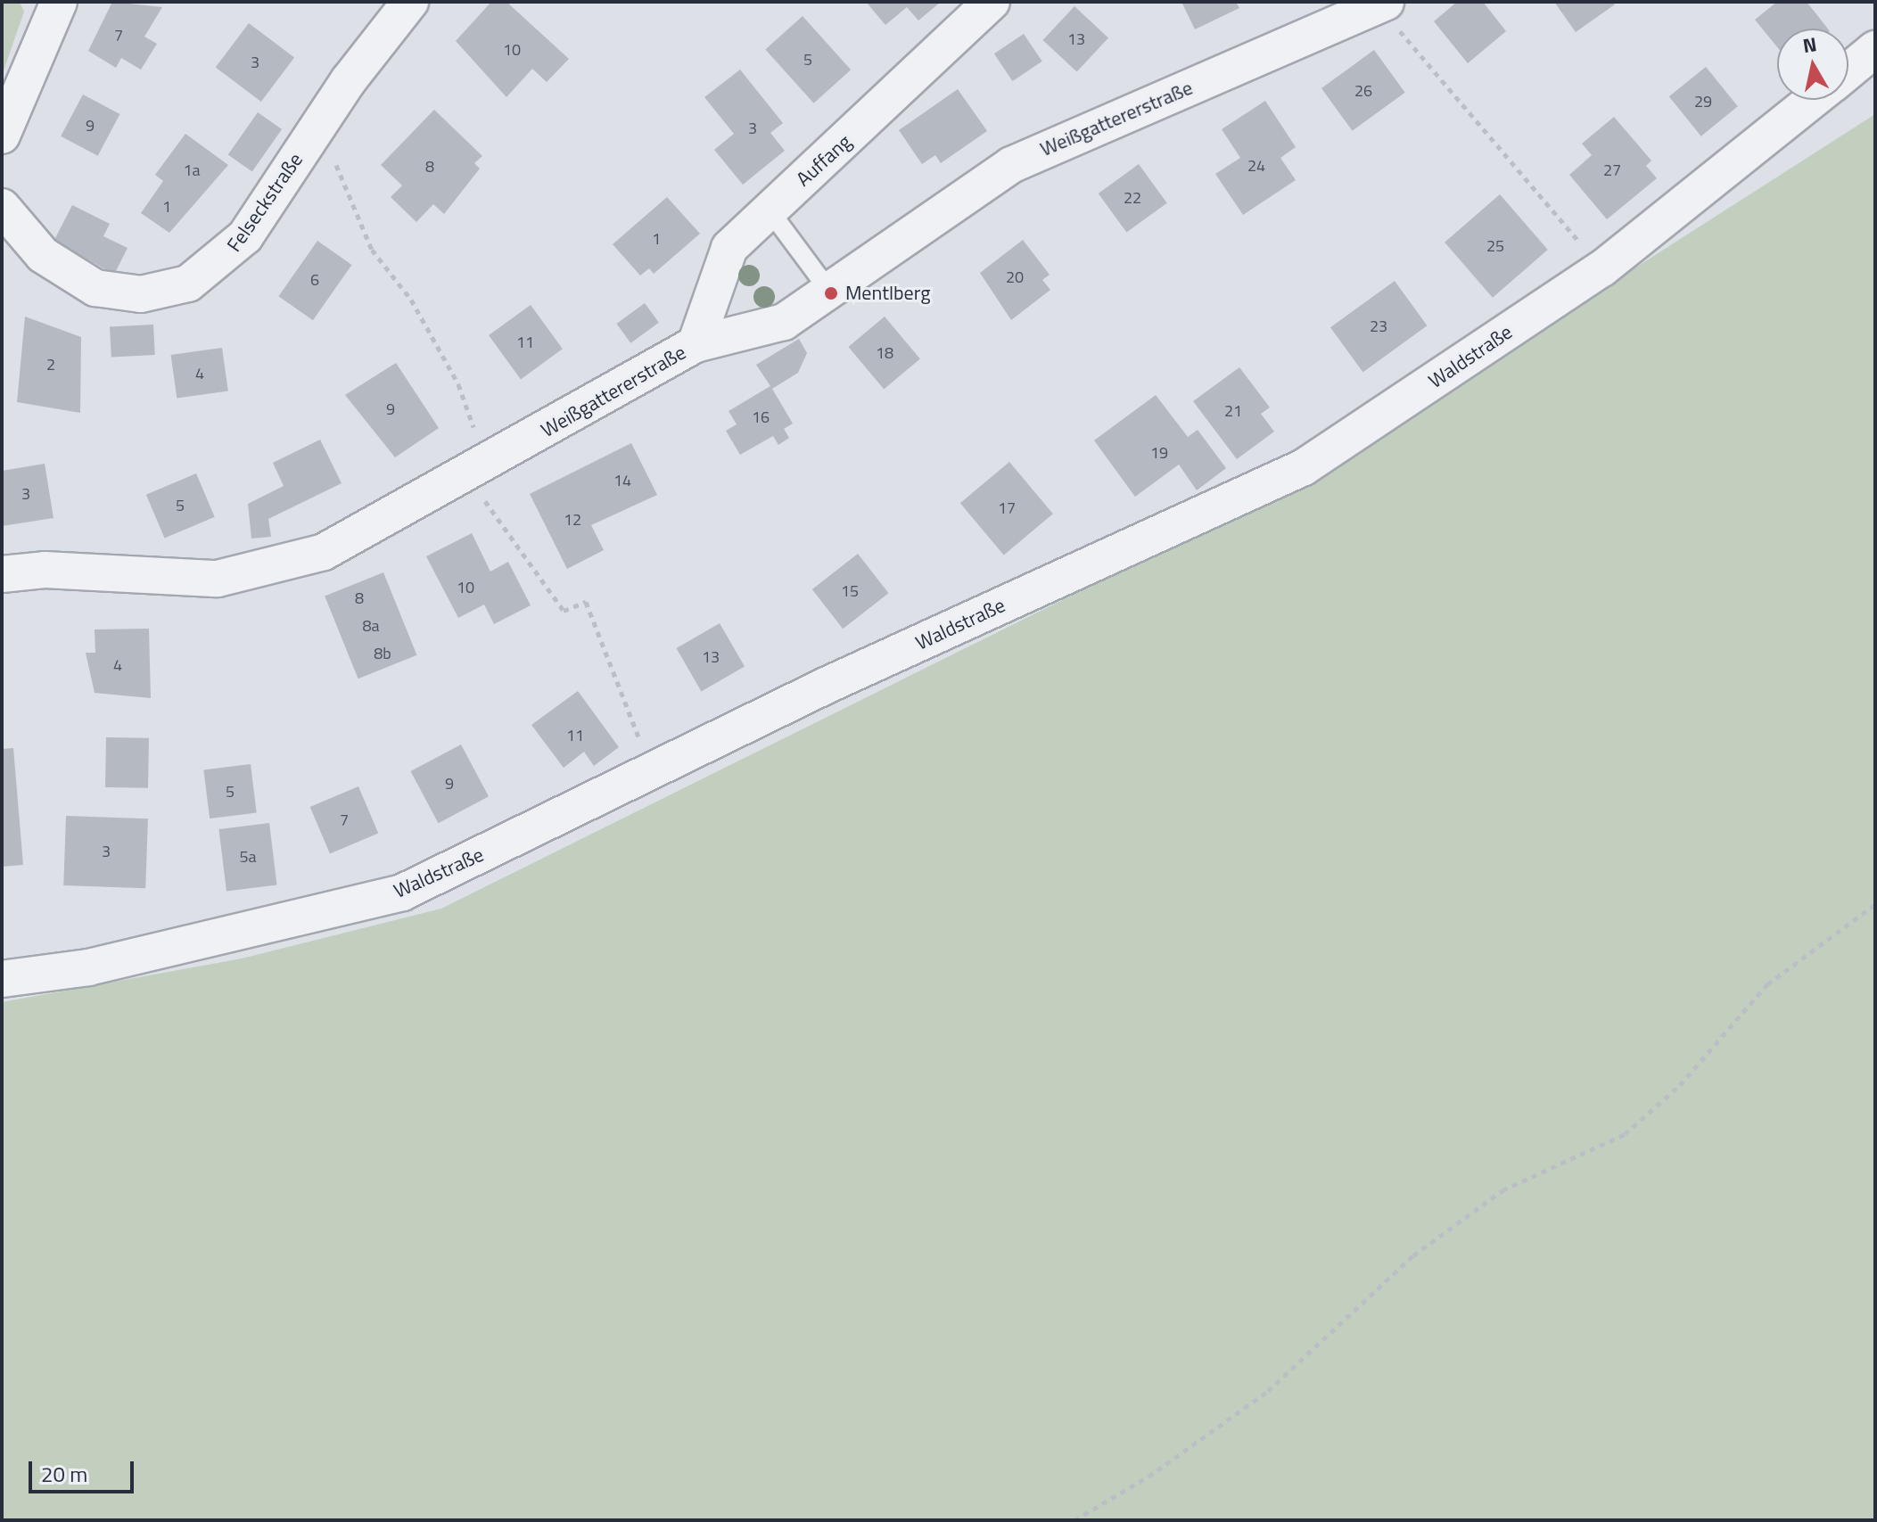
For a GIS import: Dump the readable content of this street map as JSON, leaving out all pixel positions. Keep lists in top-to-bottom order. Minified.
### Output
{"streets":{"street":["Weißgattererstraße","Auffang","Felseckstraße","Waldstraße"]},"crossings":[["Weißgattererstraße","Auffang"]],"places":["Mentlberg"],"house_numbers":["7","13","10","5","3","26","29","9","3","24","8","1a","27","22","1","1","25","20","6","23","11","18","2","4","9","21","16","19","14","3","5","17","12","10","15","8","8a","8b","13","4","11","9","5","7","3","5a"],"scale_bar":"20 m","north":"top"}
